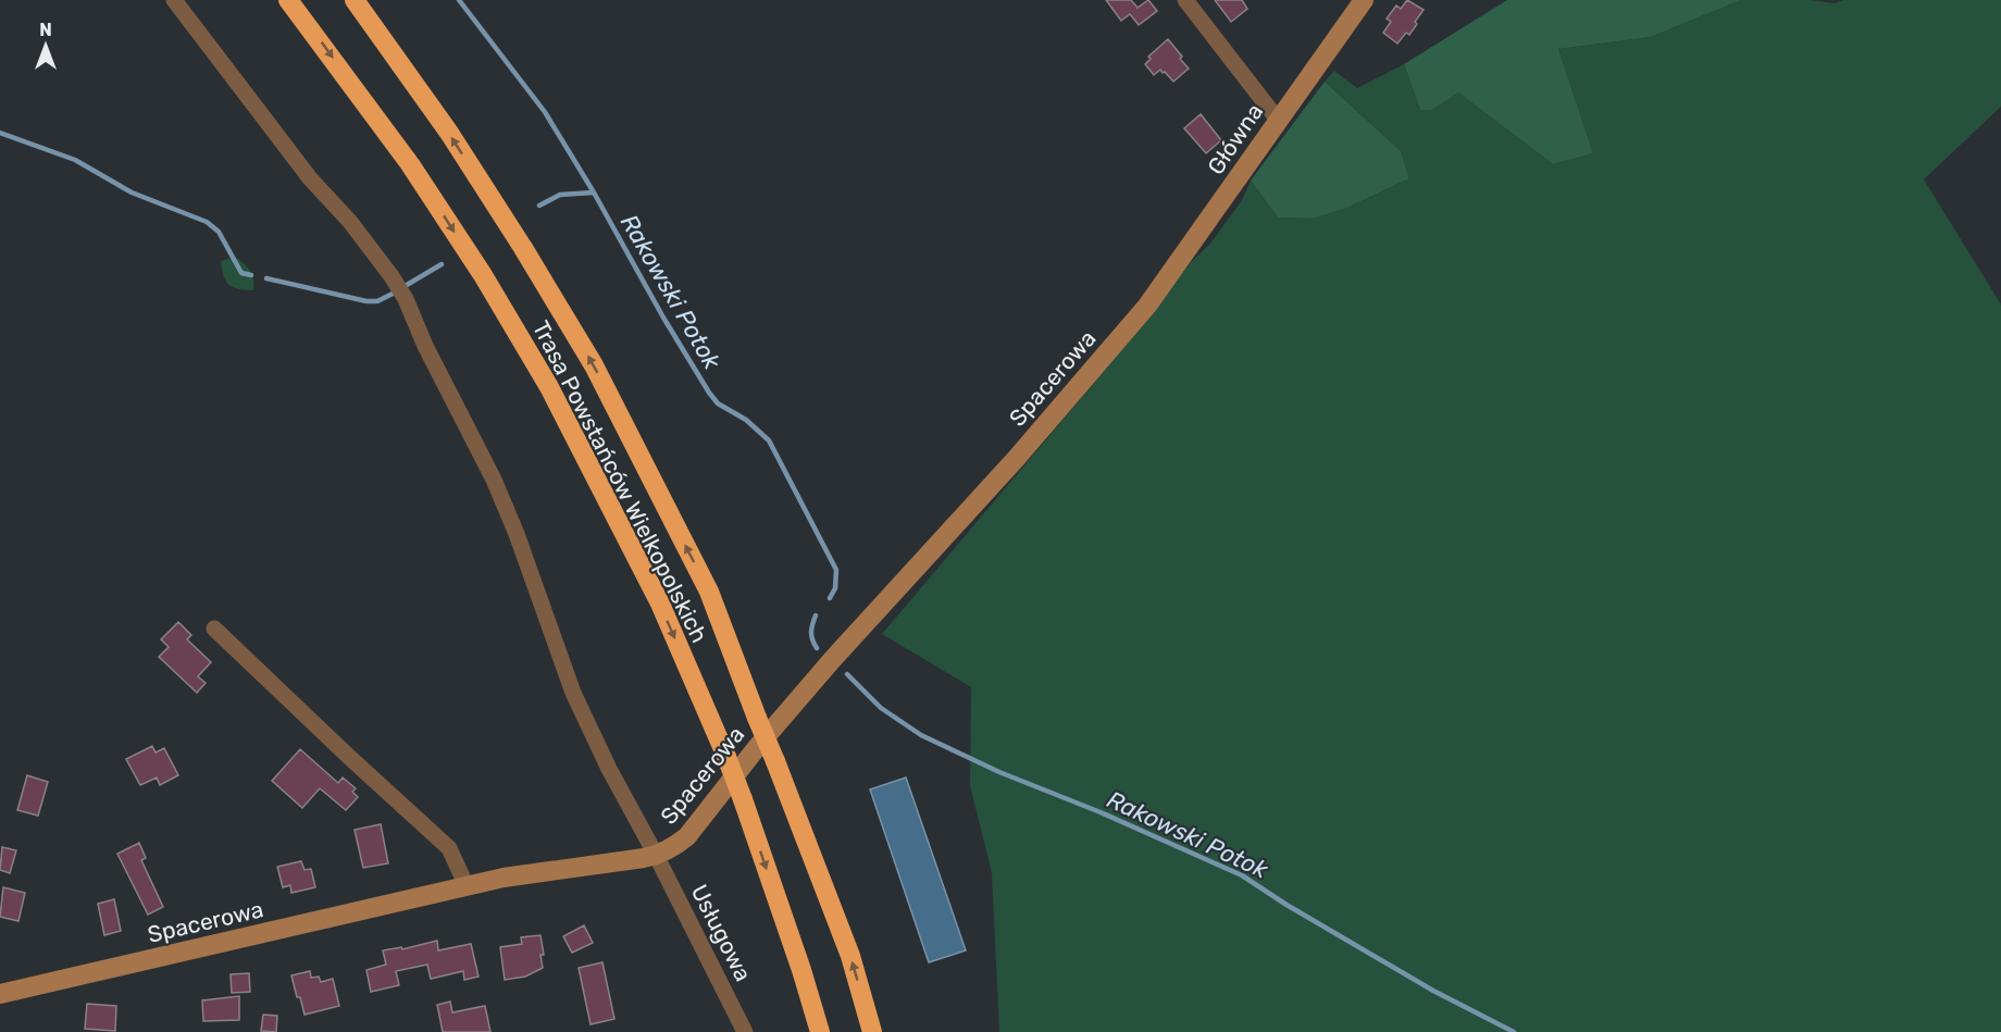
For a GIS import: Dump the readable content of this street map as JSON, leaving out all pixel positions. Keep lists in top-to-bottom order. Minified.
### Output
{"streets":{"highway":["Trasa Powstańców Wielkopolskich"],"street":["Główna","Spacerowa","Usługowa"]},"crossings":[["Główna","Spacerowa"],["Spacerowa","Usługowa"]],"water":["Rakowski Potok"],"north":"top"}
